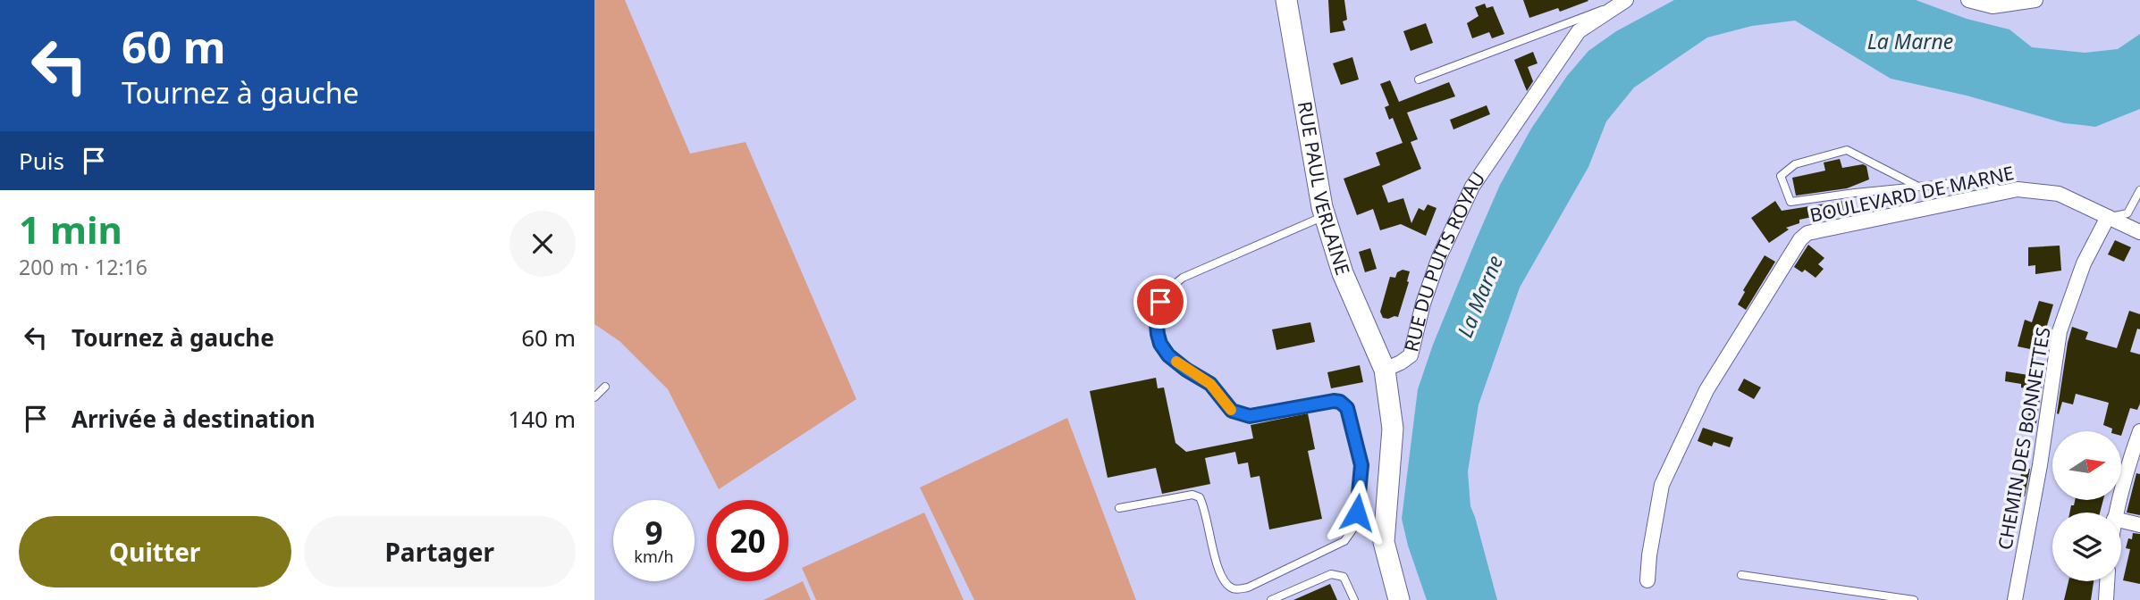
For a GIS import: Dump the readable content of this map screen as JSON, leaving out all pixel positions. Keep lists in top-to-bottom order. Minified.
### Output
{"streets":{"street":["RUE PAUL VERLAINE","BOULEVARD DE MARNE","RUE DU PUITS ROYAU","CHEMIN DES BONNETTES"]},"crossings":[["RUE PAUL VERLAINE","RUE DU PUITS ROYAU"],["BOULEVARD DE MARNE","CHEMIN DES BONNETTES"]],"water":["La Marne"],"north":"right","page":{"turn":["60 m","Tournez à gauche"],"then":"Puis","heading":["1 min","200 m · 12:16"],"list":[{"name":"Tournez à gauche","value":"60 m"},{"name":"Arrivée à destination","value":"140 m"}],"speed":"9 km/h","limit":"20","buttons":["Quitter","Partager"]}}
